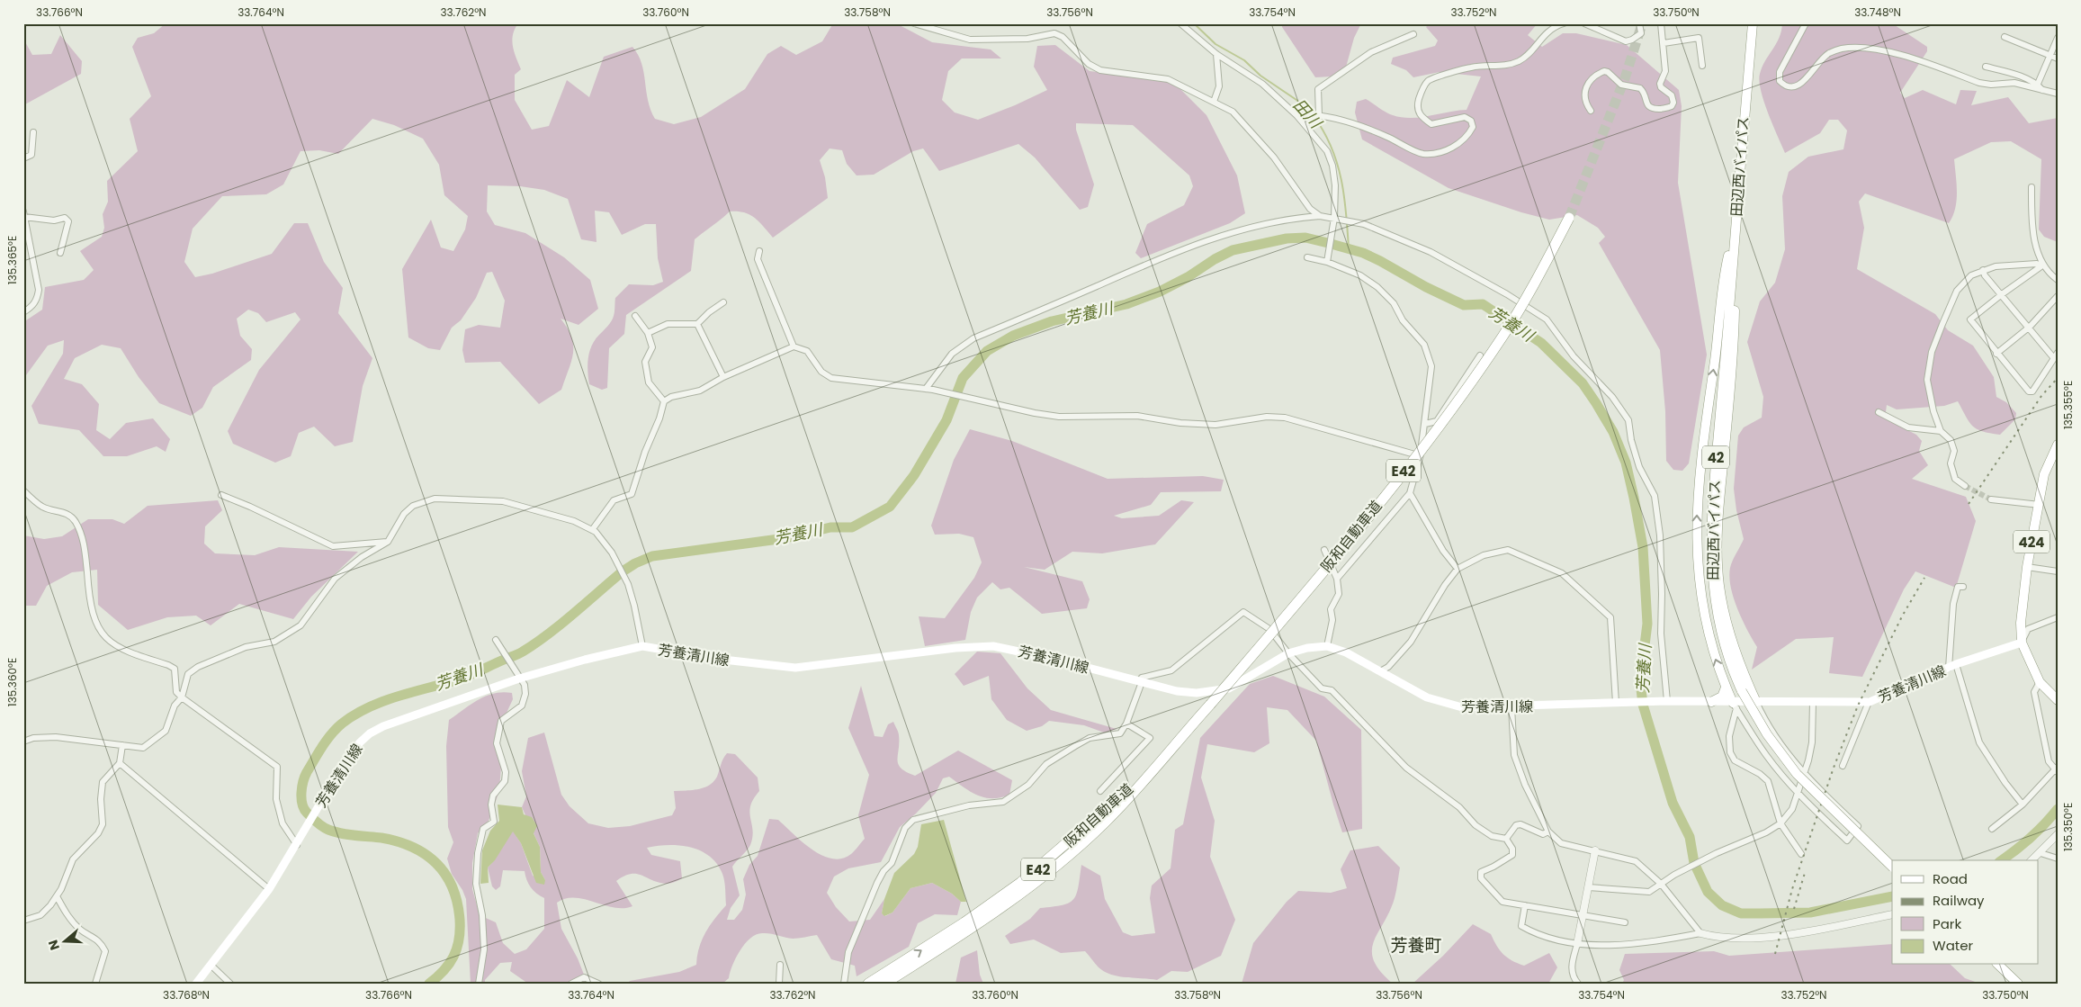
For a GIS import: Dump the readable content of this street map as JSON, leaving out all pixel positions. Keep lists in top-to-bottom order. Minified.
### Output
{"streets":{"highway":["田辺西バイパス","42","E42","阪和自動車道","424"],"main road":["芳養清川線"]},"crossings":[["424","芳養清川線"]],"districts":["芳養町"],"water":["田川","芳養川"],"legend":["Road","Railway","Park","Water"],"north":"left","coordinates":["33.766°N","33.764°N","33.762°N","33.760°N","33.758°N","33.756°N","33.754°N","33.752°N","33.750°N","33.748°N","135.365°E","135.355°E","135.360°E","135.350°E","33.768°N"]}
